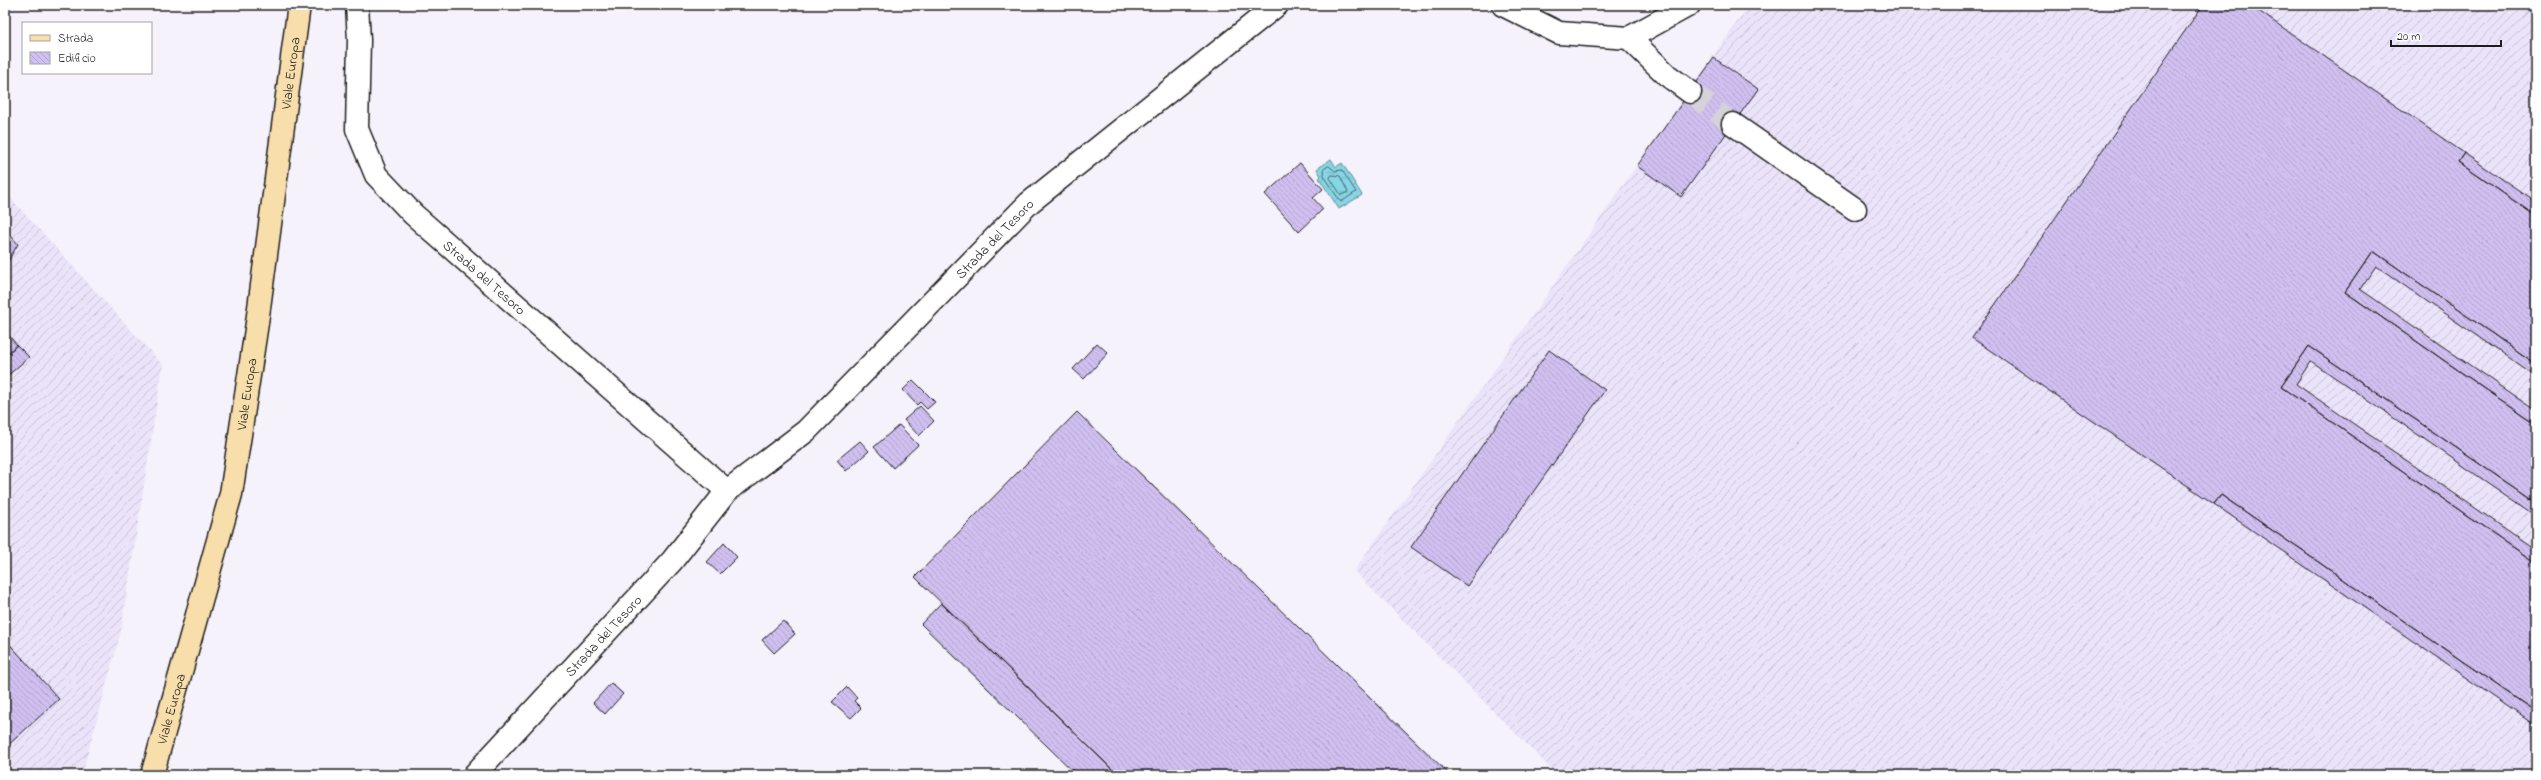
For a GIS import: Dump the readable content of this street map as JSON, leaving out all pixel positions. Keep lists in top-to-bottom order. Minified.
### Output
{"streets":{"main road":["Viale Europa"],"street":["Strada del Tesoro"]},"legend":["Strada","Edificio"],"scale_bar":"20 m"}
